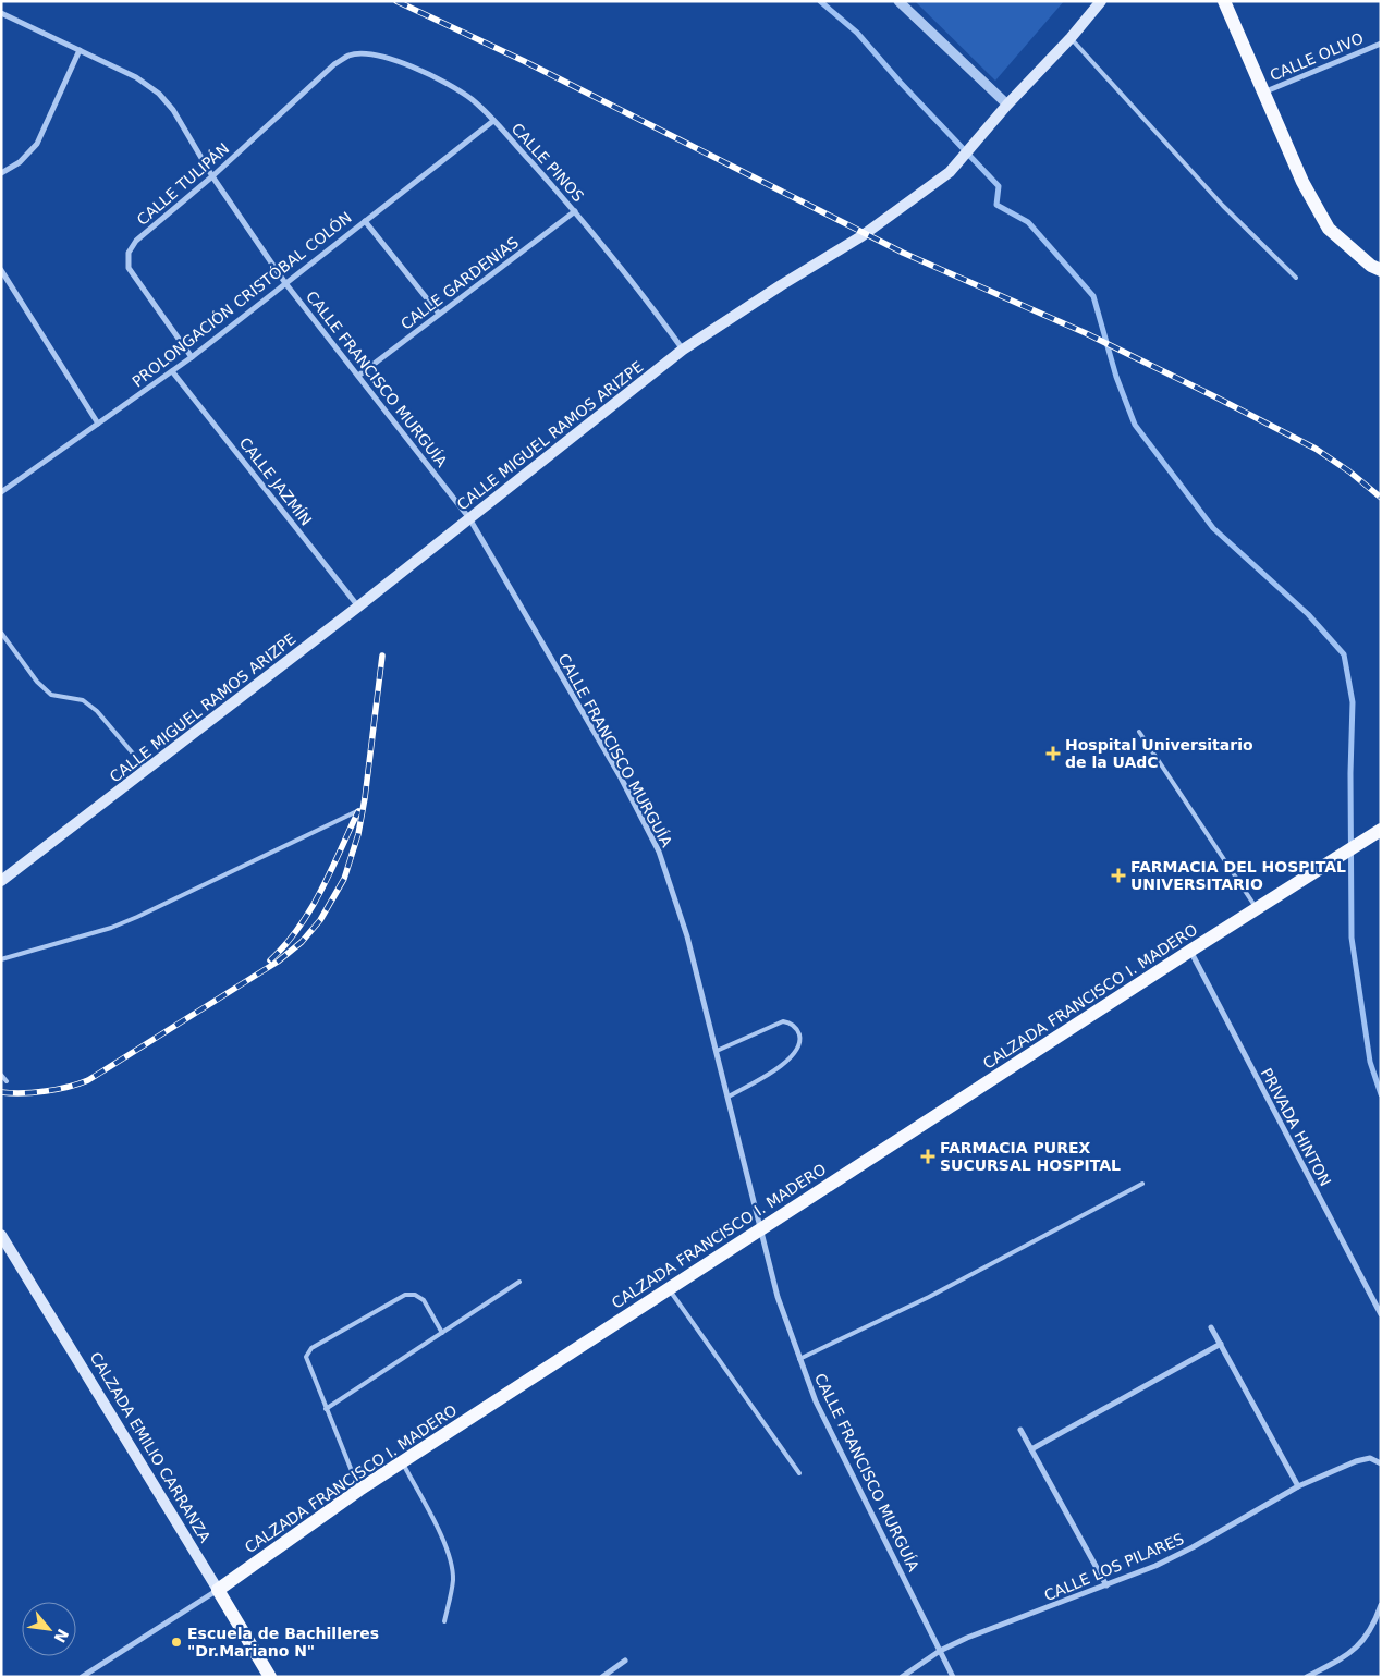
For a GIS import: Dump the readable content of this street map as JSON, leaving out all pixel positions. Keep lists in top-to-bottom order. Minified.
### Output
{"streets":{"main road":["CALLE MIGUEL RAMOS ARIZPE","CALZADA FRANCISCO I. MADERO","CALZADA EMILIO CARRANZA"],"street":["CALLE OLIVO","CALLE PINOS","CALLE TULIPÁN","CALLE GARDENIAS","PROLONGACIÓN CRISTÓBAL COLÓN","CALLE FRANCISCO MURGUÍA","CALLE JAZMÍN","PRIVADA HINTON","CALLE LOS PILARES"]},"crossings":[["CALLE PINOS","CALLE TULIPÁN"],["CALLE PINOS","CALLE GARDENIAS"],["CALLE PINOS","PROLONGACIÓN CRISTÓBAL COLÓN"],["CALLE PINOS","CALLE MIGUEL RAMOS ARIZPE"],["CALLE TULIPÁN","PROLONGACIÓN CRISTÓBAL COLÓN"],["CALLE TULIPÁN","CALLE FRANCISCO MURGUÍA"],["CALLE GARDENIAS","CALLE FRANCISCO MURGUÍA"],["PROLONGACIÓN CRISTÓBAL COLÓN","CALLE FRANCISCO MURGUÍA"],["PROLONGACIÓN CRISTÓBAL COLÓN","CALLE JAZMÍN"],["CALLE FRANCISCO MURGUÍA","CALLE MIGUEL RAMOS ARIZPE"],["CALLE FRANCISCO MURGUÍA","CALZADA FRANCISCO I. MADERO"],["CALLE FRANCISCO MURGUÍA","CALLE LOS PILARES"],["CALLE MIGUEL RAMOS ARIZPE","CALLE JAZMÍN"],["CALZADA FRANCISCO I. MADERO","PRIVADA HINTON"],["CALZADA FRANCISCO I. MADERO","CALZADA EMILIO CARRANZA"]],"places":{"health":["Hospital Universitario de la UAdC","FARMACIA DEL HOSPITAL UNIVERSITARIO","FARMACIA PUREX SUCURSAL HOSPITAL"],"other":["Escuela de Bachilleres \"Dr.Mariano N\""]},"north":"bottom right"}
